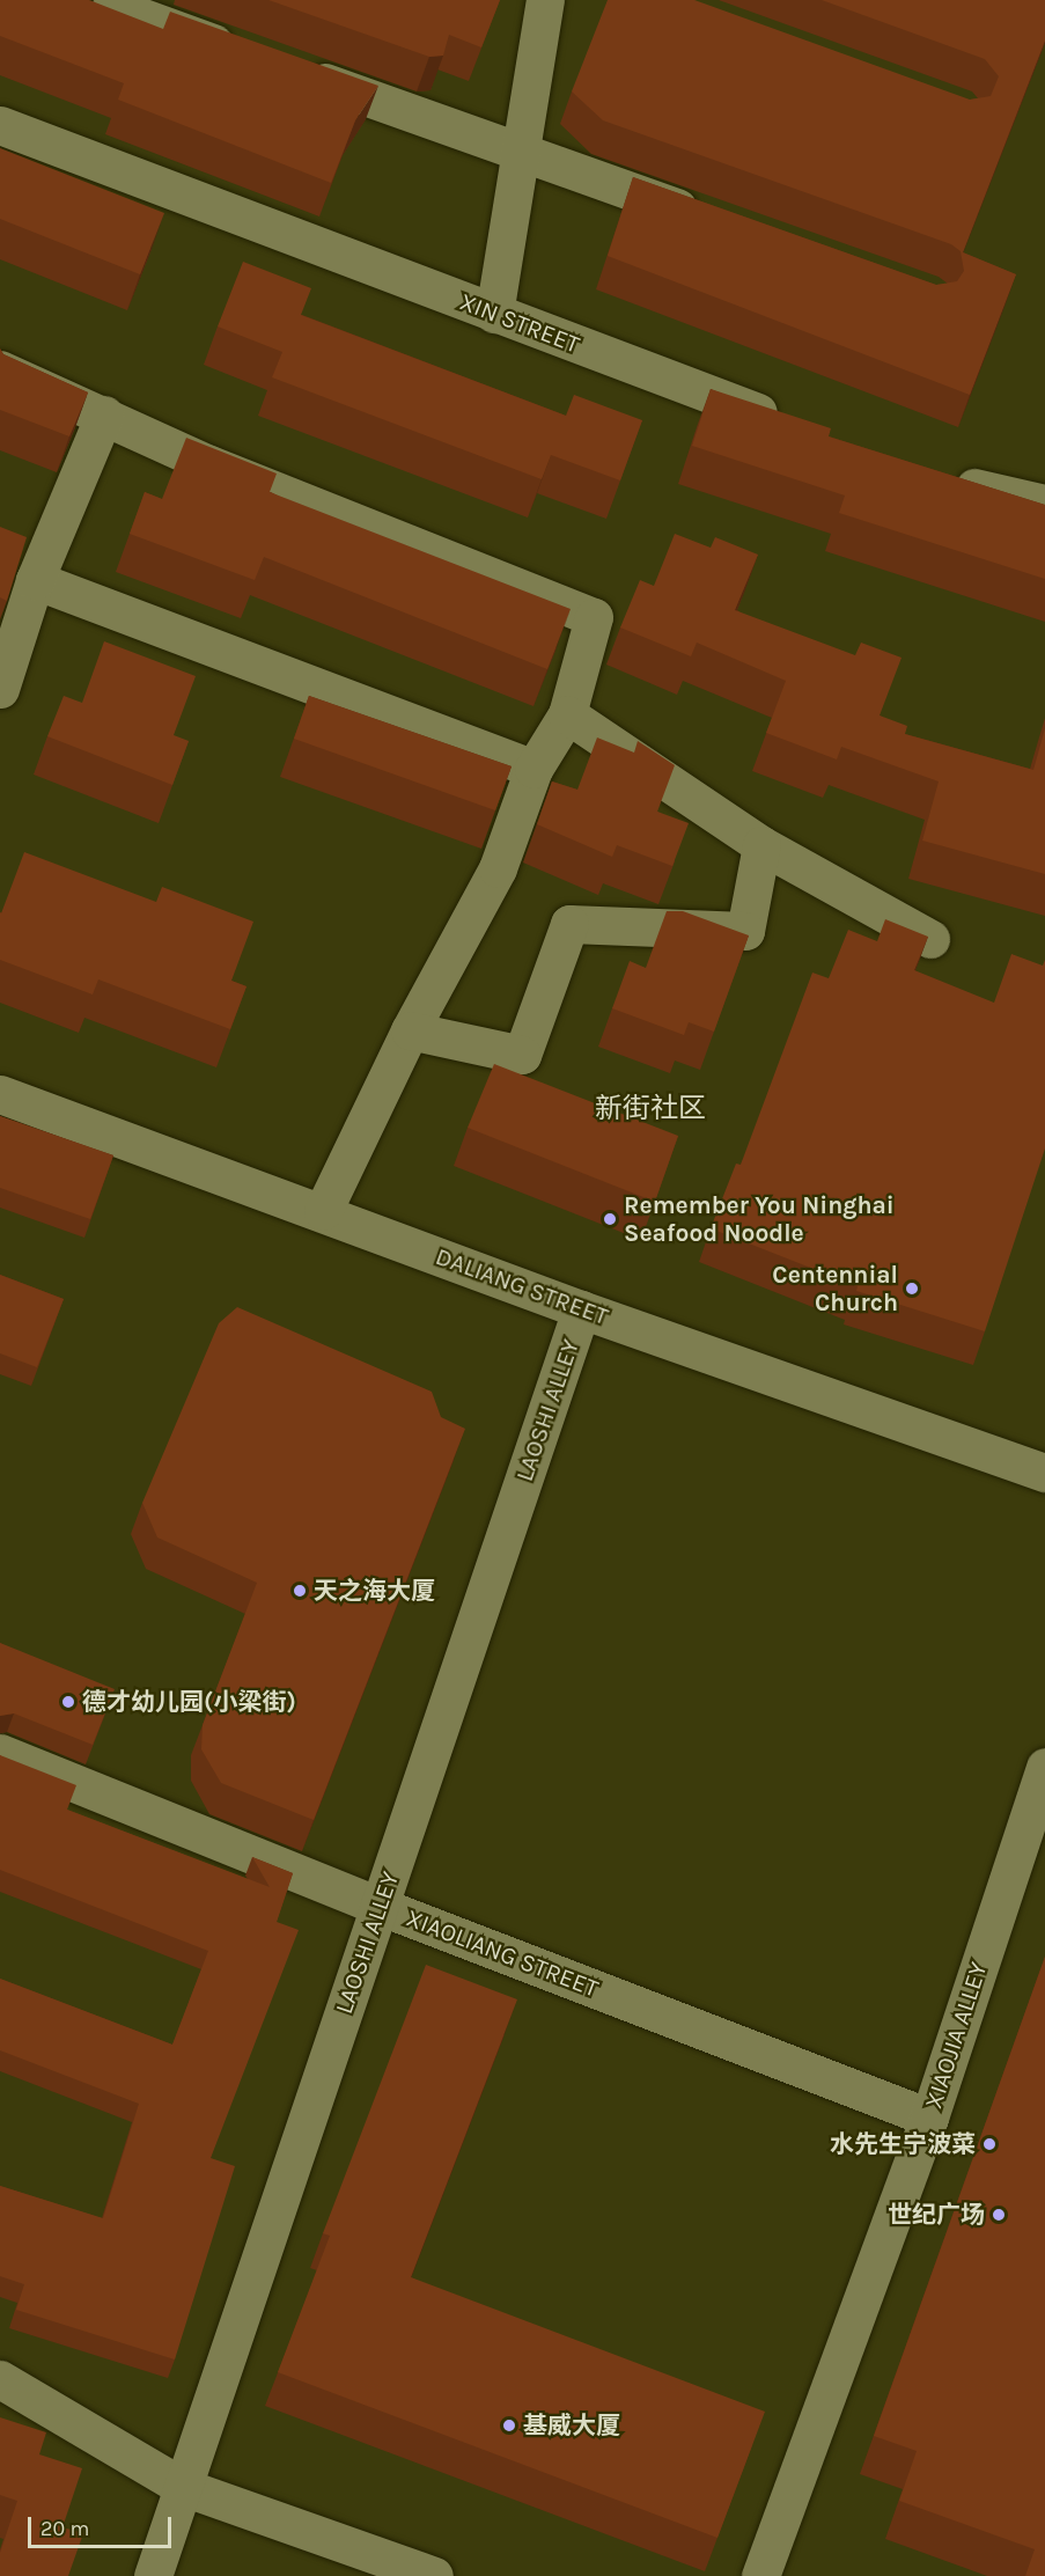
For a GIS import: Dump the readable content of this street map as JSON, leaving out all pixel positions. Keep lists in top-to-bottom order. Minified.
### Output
{"streets":{"street":["XIN STREET","DALIANG STREET","LAOSHI ALLEY","XIAOLIANG STREET","XIAOJIA ALLEY"]},"crossings":[["DALIANG STREET","LAOSHI ALLEY"],["LAOSHI ALLEY","XIAOLIANG STREET"],["XIAOLIANG STREET","XIAOJIA ALLEY"]],"districts":["新街社区"],"places":["Remember You Ninghai Seafood Noodle","Centennial Church","天之海大厦","德才幼儿园(小梁街)","水先生宁波菜","世纪广场","基威大厦"],"scale_bar":"20 m"}
